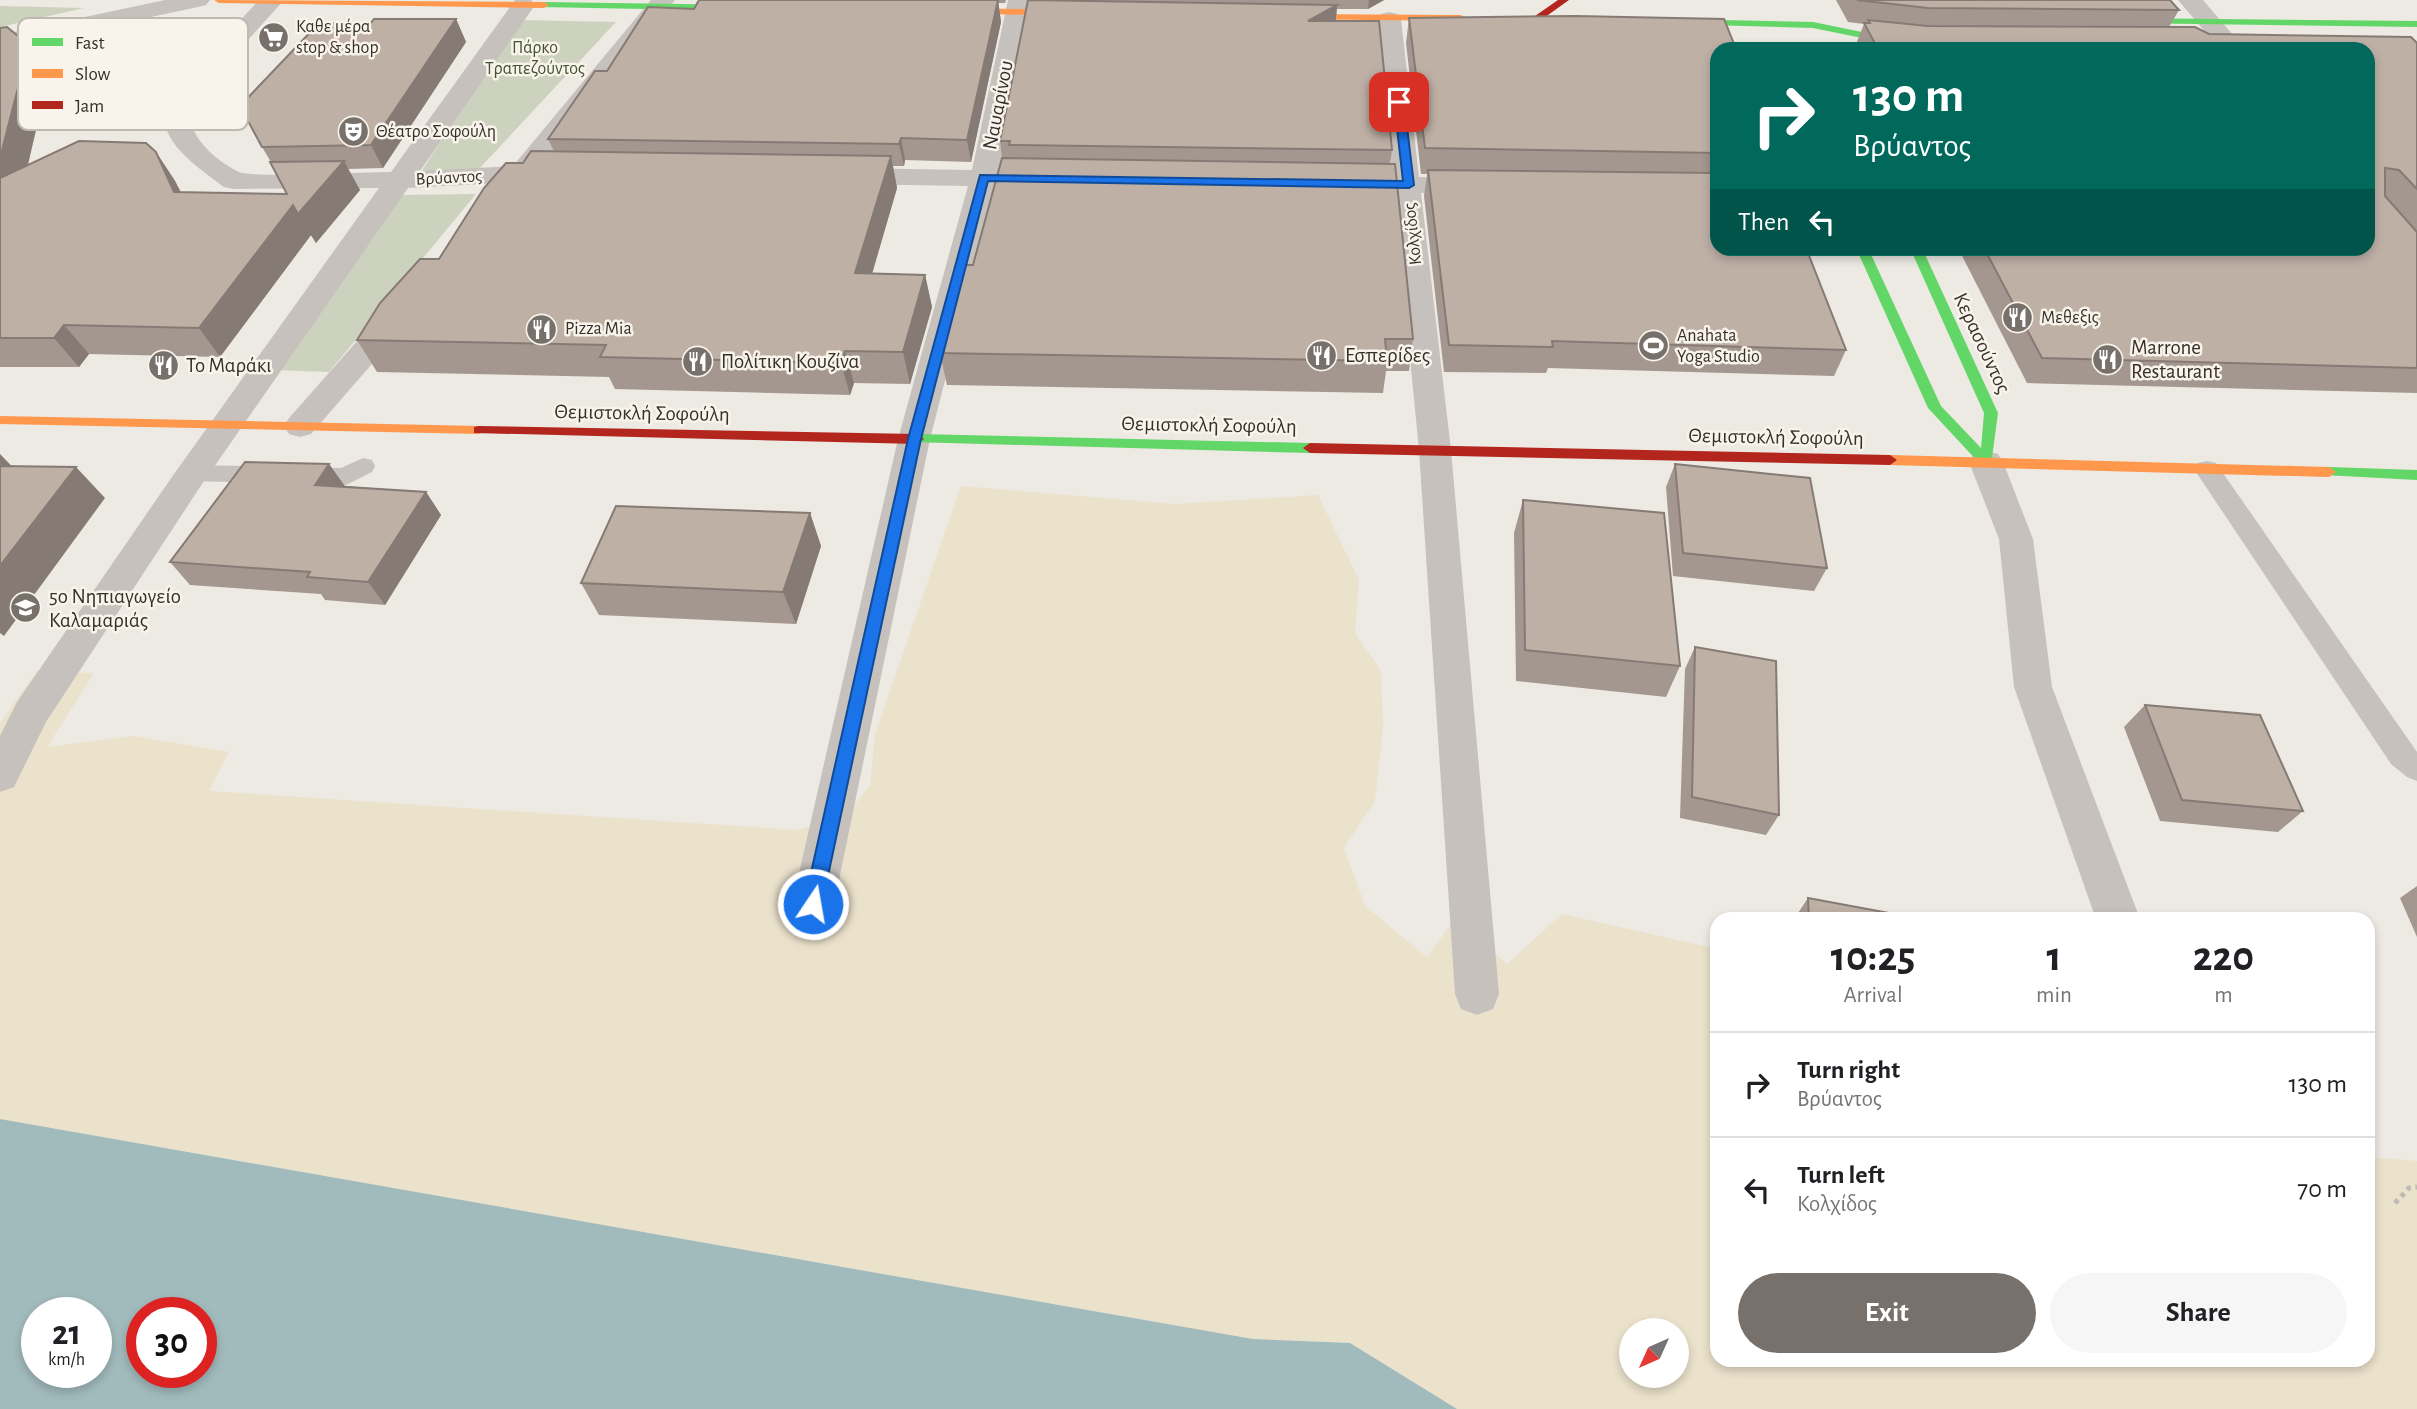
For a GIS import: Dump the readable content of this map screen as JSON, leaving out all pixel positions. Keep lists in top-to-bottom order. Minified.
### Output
{"streets":{"main road":["Κερασούντος","Θεμιστοκλή Σοφούλη"],"street":["Ναυαρίνου","Βρύαντος","Κολχίδος"]},"crossings":[["Ναυαρίνου","Θεμιστοκλή Σοφούλη"],["Κολχίδος","Θεμιστοκλή Σοφούλη"],["Κερασούντος","Θεμιστοκλή Σοφούλη"]],"parks":["Πάρκο Τραπεζούντος"],"places":{"supermarket":["Καθε μέρα stop & shop"],"theatre":["Θέατρο Σοφούλη"],"restaurant":["Μεθεξις","Pizza Mia","Εσπερίδες","Marrone Restaurant","Πολίτικη Κουζίνα","Το Μαράκι"],"sports":["Anahata Yoga Studio"],"school or university":["5ο Νηπιαγωγείο Καλαμαριάς"]},"legend":["Fast","Slow","Jam"],"north":"bottom left","page":{"turn":["130 m","Βρύαντος"],"then":"Then","eta":["10:25","Arrival","1","min","220","m"],"list":[{"name":"Turn right","note":"Βρύαντος","value":"130 m"},{"name":"Turn left","note":"Κολχίδος","value":"70 m"}],"buttons":["Exit","Share"],"speed":"21 km/h","limit":"30"}}
